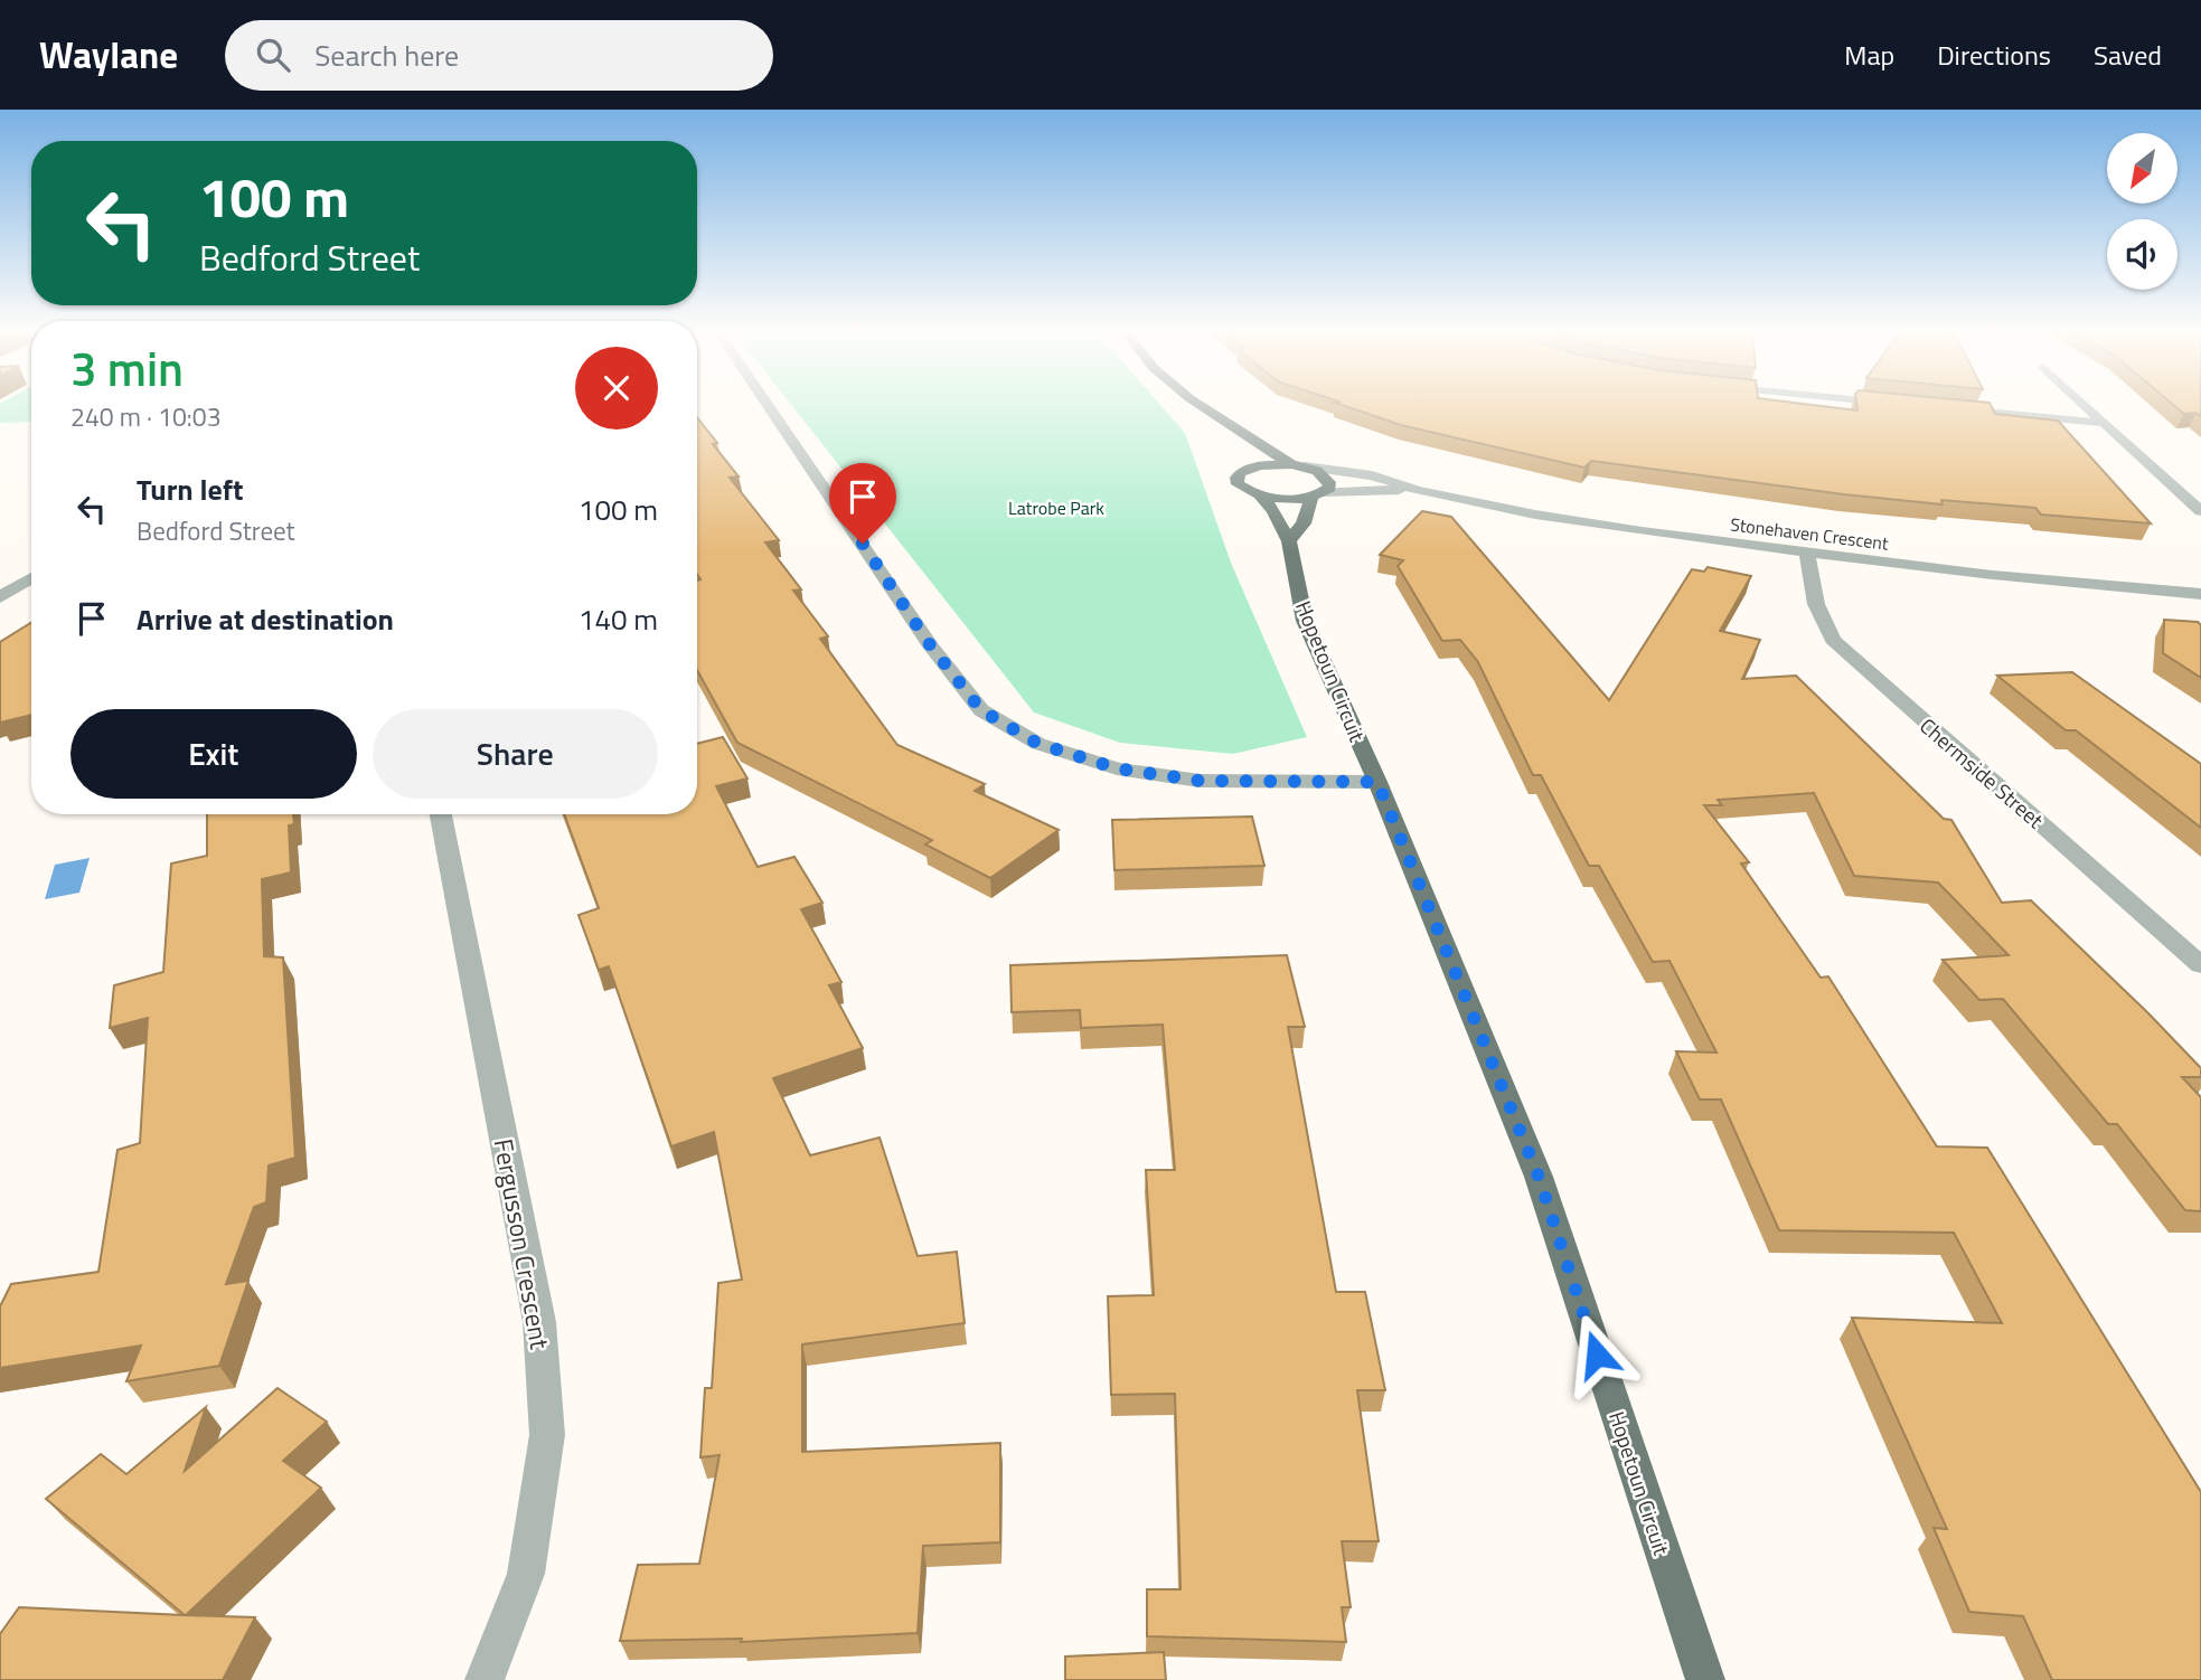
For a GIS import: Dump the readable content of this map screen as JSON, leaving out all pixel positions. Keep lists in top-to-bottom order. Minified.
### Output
{"streets":{"main road":["Stonehaven Crescent","Hopetoun Circuit"],"street":["Chermside Street","Fergusson Crescent"]},"crossings":[["Stonehaven Crescent","Chermside Street"]],"parks":["Latrobe Park"],"north":"bottom left","page":{"header":"Waylane","search":"Search here","nav":["Map","Directions","Saved"],"turn":["100 m","Bedford Street"],"heading":["3 min","240 m · 10:03"],"list":[{"name":"Turn left","note":"Bedford Street","value":"100 m"},{"name":"Arrive at destination","value":"140 m"}],"buttons":["Exit","Share"]}}
